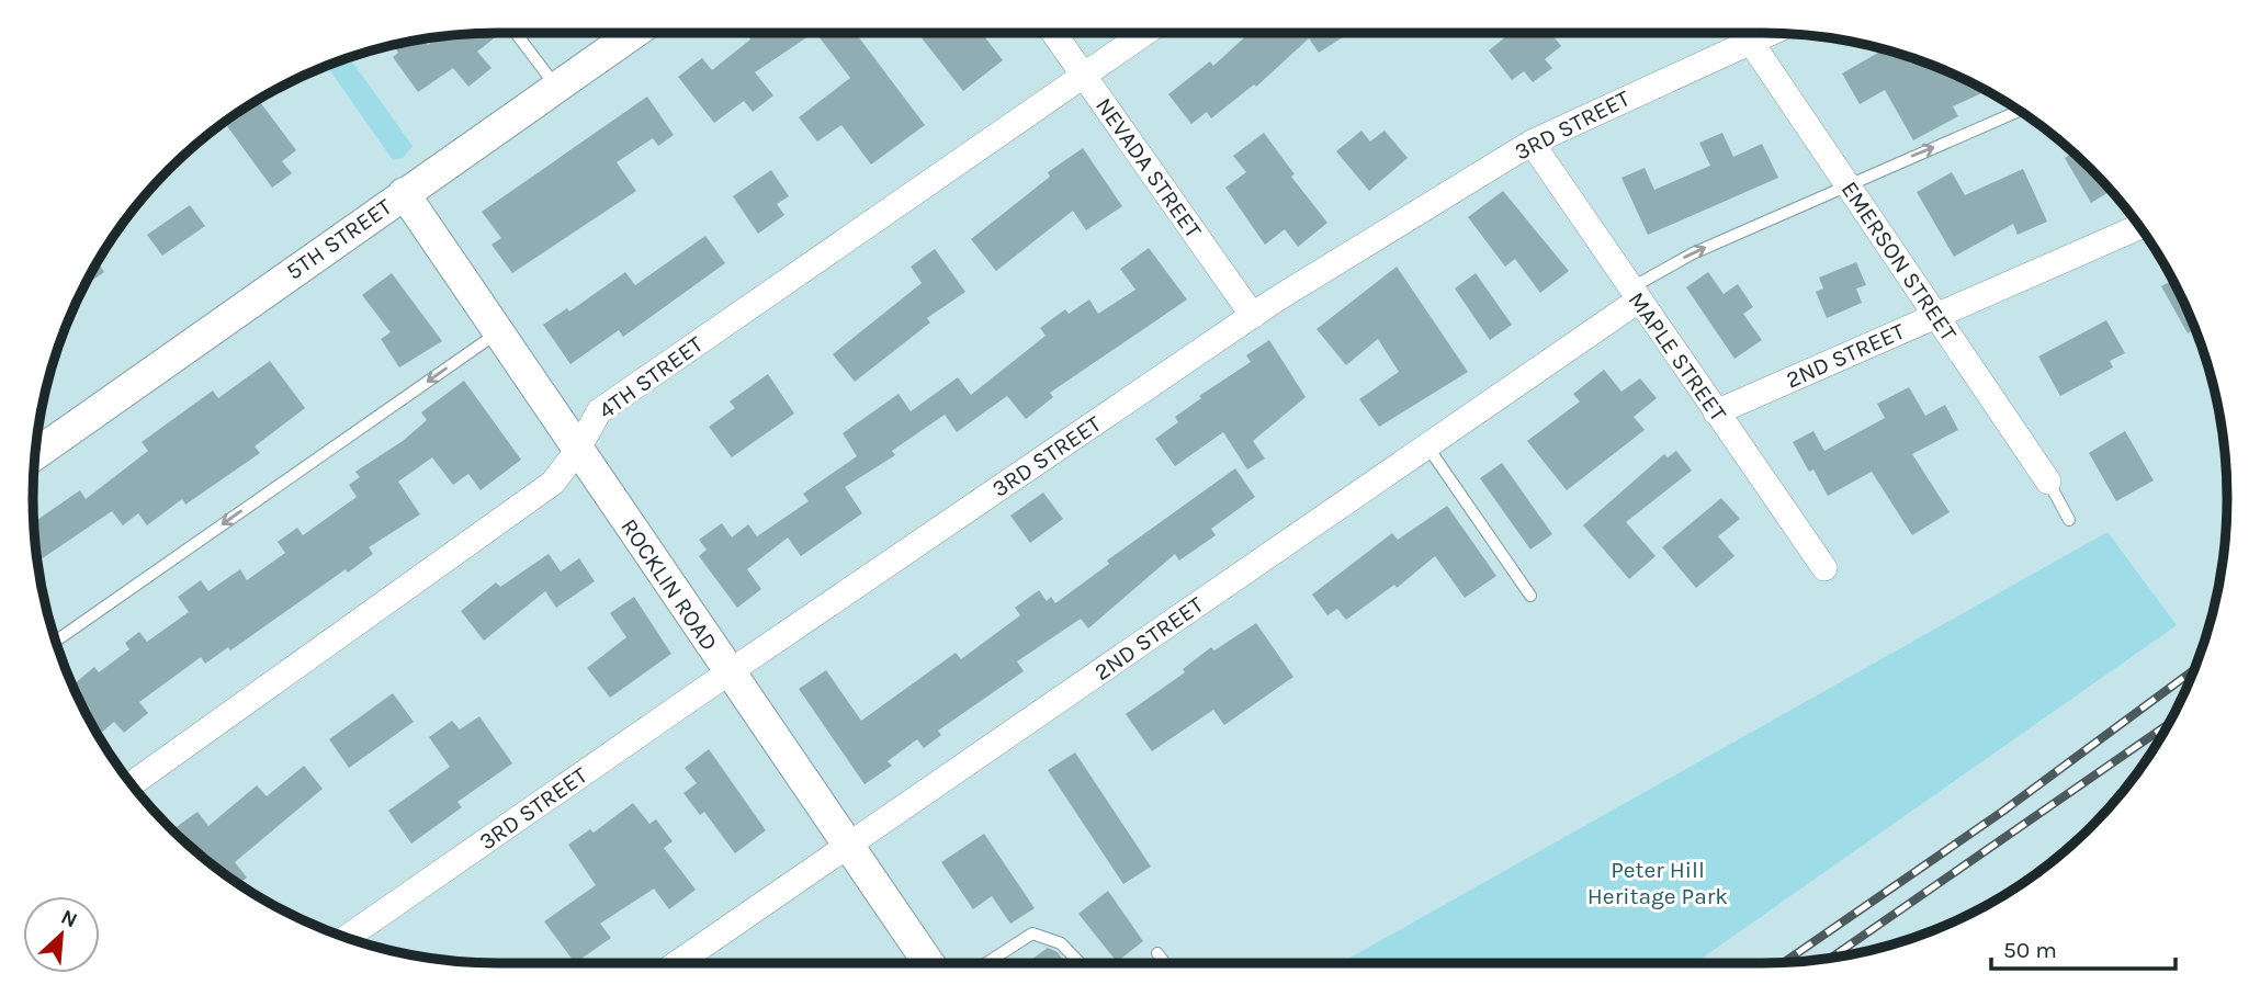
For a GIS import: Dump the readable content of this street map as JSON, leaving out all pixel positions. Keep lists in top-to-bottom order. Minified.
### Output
{"streets":{"street":["3RD STREET","NEVADA STREET","5TH STREET","EMERSON STREET","2ND STREET","MAPLE STREET","4TH STREET","ROCKLIN ROAD"]},"crossings":[["3RD STREET","NEVADA STREET"],["3RD STREET","EMERSON STREET"],["3RD STREET","MAPLE STREET"],["3RD STREET","ROCKLIN ROAD"],["NEVADA STREET","4TH STREET"],["5TH STREET","ROCKLIN ROAD"],["EMERSON STREET","2ND STREET"],["2ND STREET","MAPLE STREET"],["2ND STREET","ROCKLIN ROAD"],["4TH STREET","ROCKLIN ROAD"]],"parks":["Peter Hill Heritage Park"],"scale_bar":"50 m","north":"top right"}
